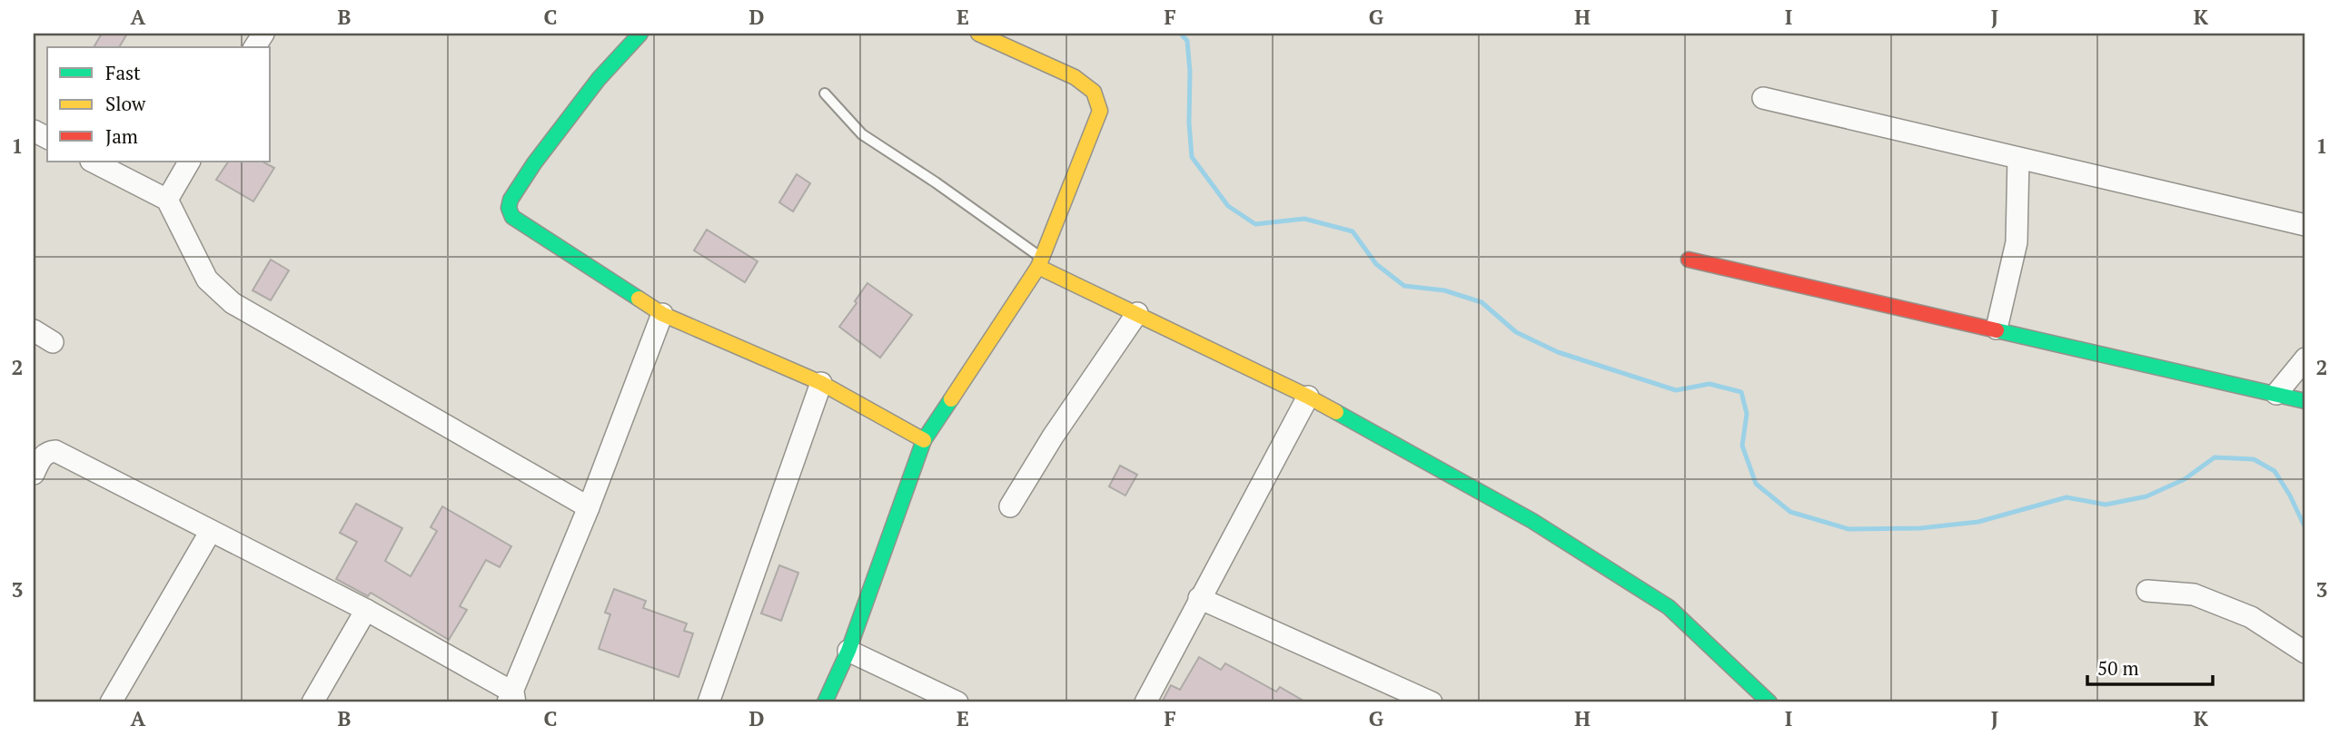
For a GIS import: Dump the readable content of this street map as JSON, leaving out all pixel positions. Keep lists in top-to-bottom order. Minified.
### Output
{"legend":["Fast","Slow","Jam"],"scale_bar":"50 m","grid":{"columns":["A","B","C","D","E","F","G","H","I","J","K"],"rows":["1","2","3"]}}
